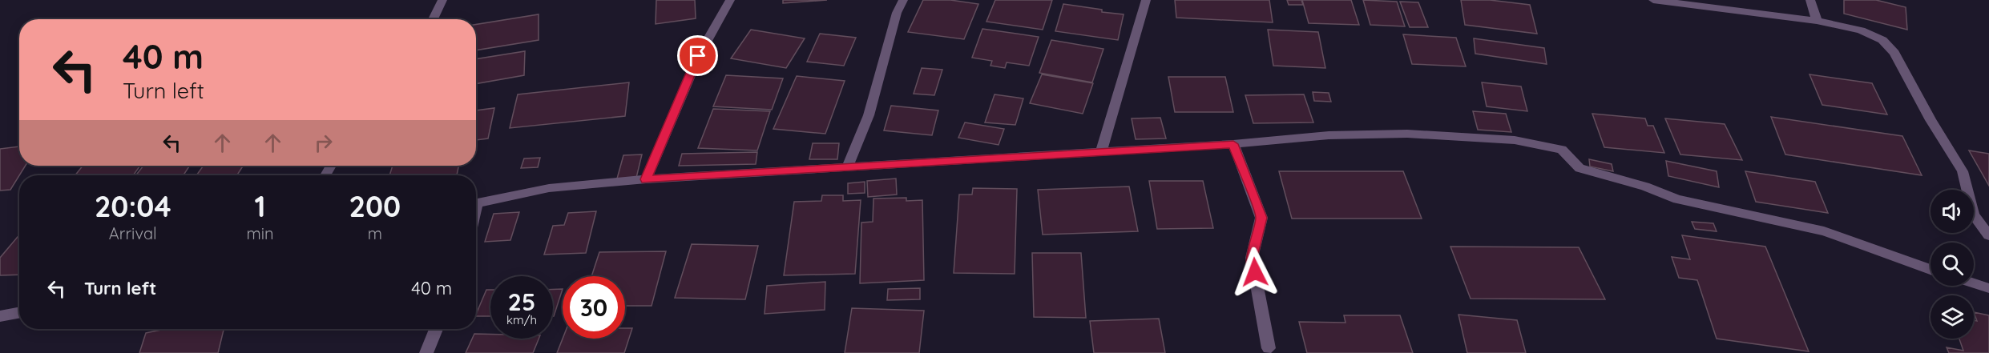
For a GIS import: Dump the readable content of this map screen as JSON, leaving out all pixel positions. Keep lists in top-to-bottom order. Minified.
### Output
{"page":{"turn":["40 m","Turn left"],"eta":["20:04","Arrival","1","min","200","m"],"list":[{"name":"Turn left","value":"40 m"}],"speed":"25 km/h","limit":"30"}}
